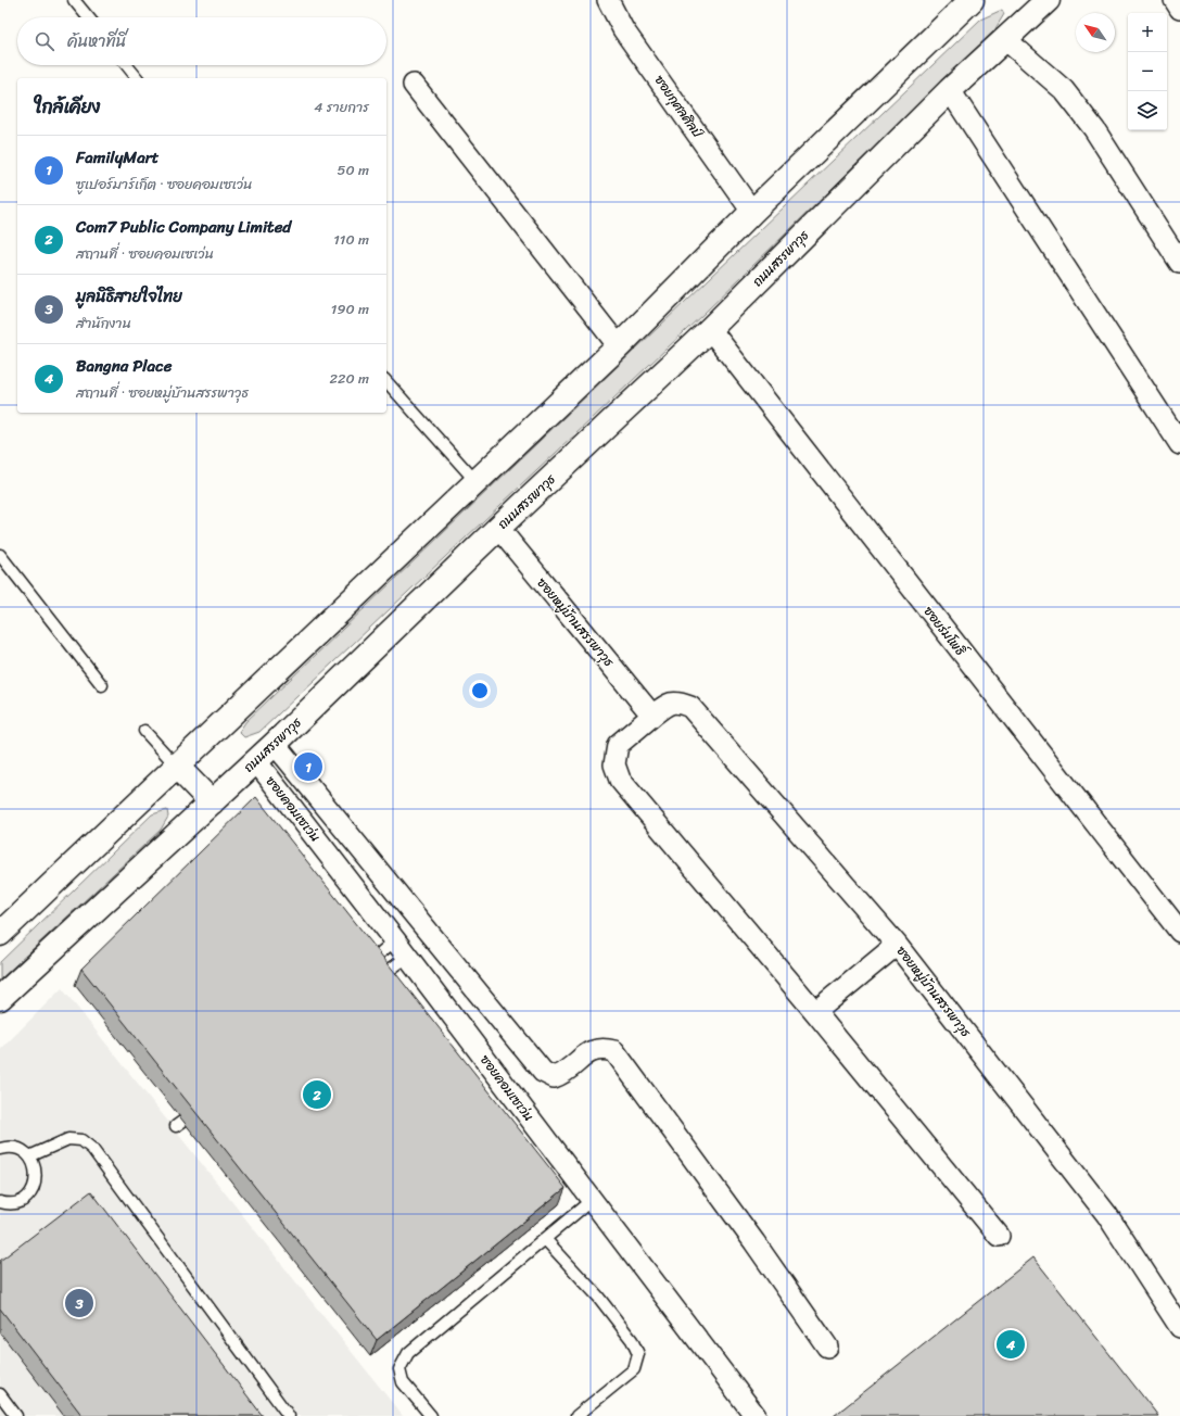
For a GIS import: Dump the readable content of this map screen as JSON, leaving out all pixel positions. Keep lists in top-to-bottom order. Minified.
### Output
{"streets":{"main road":["ถนนสรรพาวุธ"],"street":["ซอยกุศลศิลป์","ซอยหมู่บ้านสรรพาวุธ","ซอยร่มโพธิ์","ซอยคอมเซเว่น"]},"crossings":[["ถนนสรรพาวุธ","ซอยหมู่บ้านสรรพาวุธ"],["ถนนสรรพาวุธ","ซอยร่มโพธิ์"],["ถนนสรรพาวุธ","ซอยคอมเซเว่น"]],"north":"top left","page":{"map_buttons":["+","−"],"search":"ค้นหาที่นี่","heading":["ใกล้เคียง","4 รายการ"],"list":[{"mark":"1","name":"FamilyMart","note":"ซูเปอร์มาร์เก็ต · ซอยคอมเซเว่น","value":"50 m"},{"mark":"2","name":"Com7 Public Company Limited","note":"สถานที่ · ซอยคอมเซเว่น","value":"110 m"},{"mark":"3","name":"มูลนิธิสายใจไทย","note":"สำนักงาน","value":"190 m"},{"mark":"4","name":"Bangna Place","note":"สถานที่ · ซอยหมู่บ้านสรรพาวุธ","value":"220 m"}],"pins":["1","2","3","4"]}}
